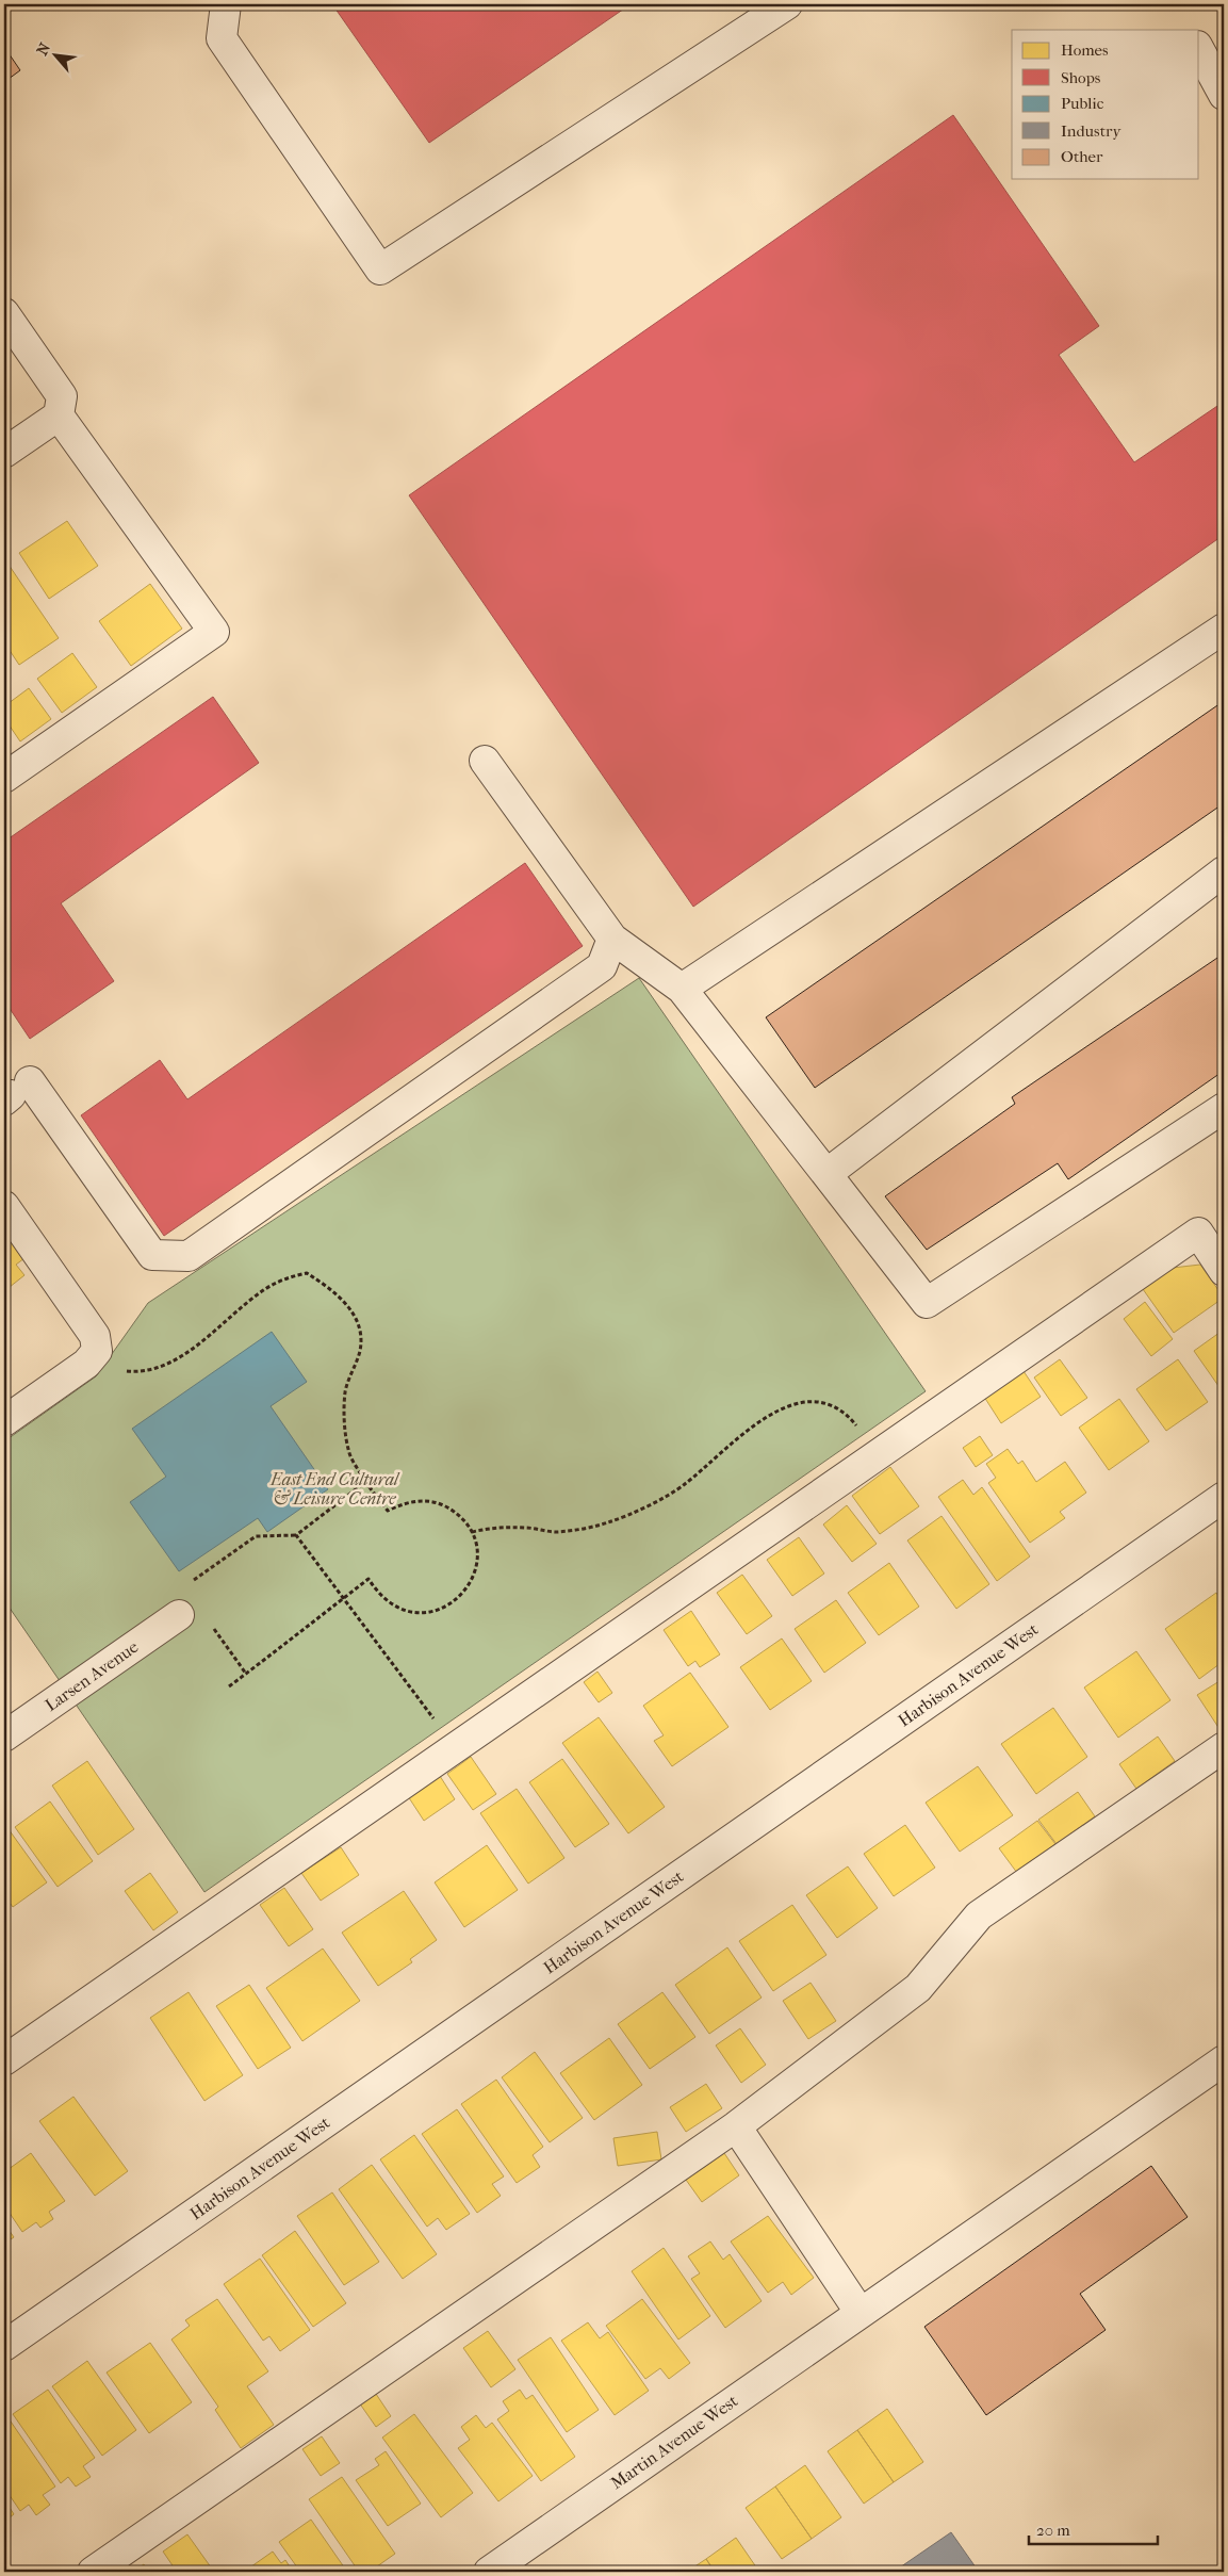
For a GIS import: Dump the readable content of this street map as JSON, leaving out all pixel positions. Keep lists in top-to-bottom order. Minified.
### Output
{"streets":{"street":["Harbison Avenue West","Larsen Avenue","Martin Avenue West"]},"parks":["East End Cultural & Leisure Centre"],"legend":["Homes","Shops","Public","Industry","Other"],"scale_bar":"20 m","north":"top left"}
